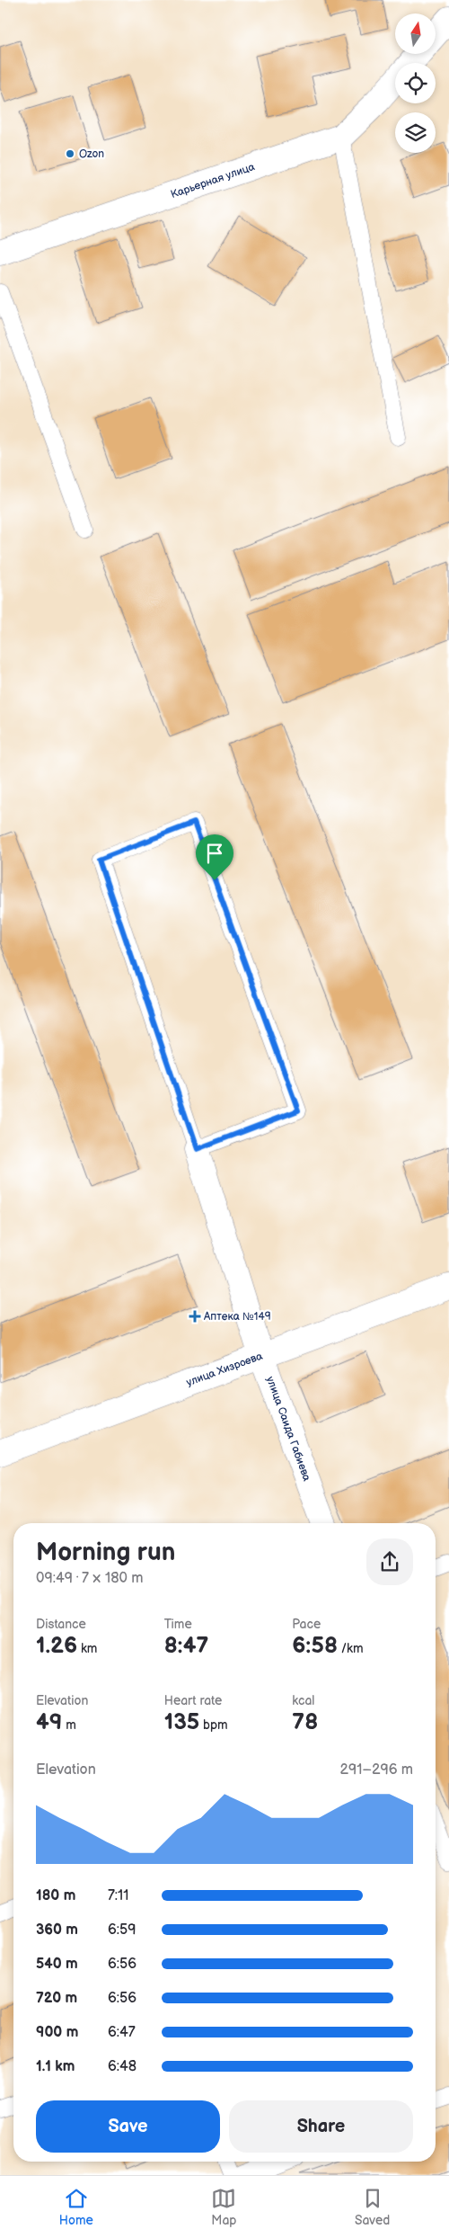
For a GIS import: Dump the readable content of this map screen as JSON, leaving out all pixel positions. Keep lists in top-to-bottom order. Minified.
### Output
{"streets":{"street":["Карьерная улица","улица Хизроева","улица Саида Габиева"]},"crossings":[["улица Хизроева","улица Саида Габиева"]],"places":{"other":["Ozon"],"health":["Аптека №149"]},"north":"top","page":{"heading":["Morning run","09:49 · 7 × 180 m"],"stats":[["Distance","1.26 km"],["Time","8:47"],["Pace","6:58 /km"],["Elevation","49 m"],["Heart rate","135 bpm"],["kcal","78"]],"chart":["Elevation","291–296 m"],"list":[{"name":"180 m","note":"7:11"},{"name":"360 m","note":"6:59"},{"name":"540 m","note":"6:56"},{"name":"720 m","note":"6:56"},{"name":"900 m","note":"6:47"},{"name":"1.1 km","note":"6:48"}],"buttons":["Save","Share"],"tabs":["Home","Map","Saved"]}}
